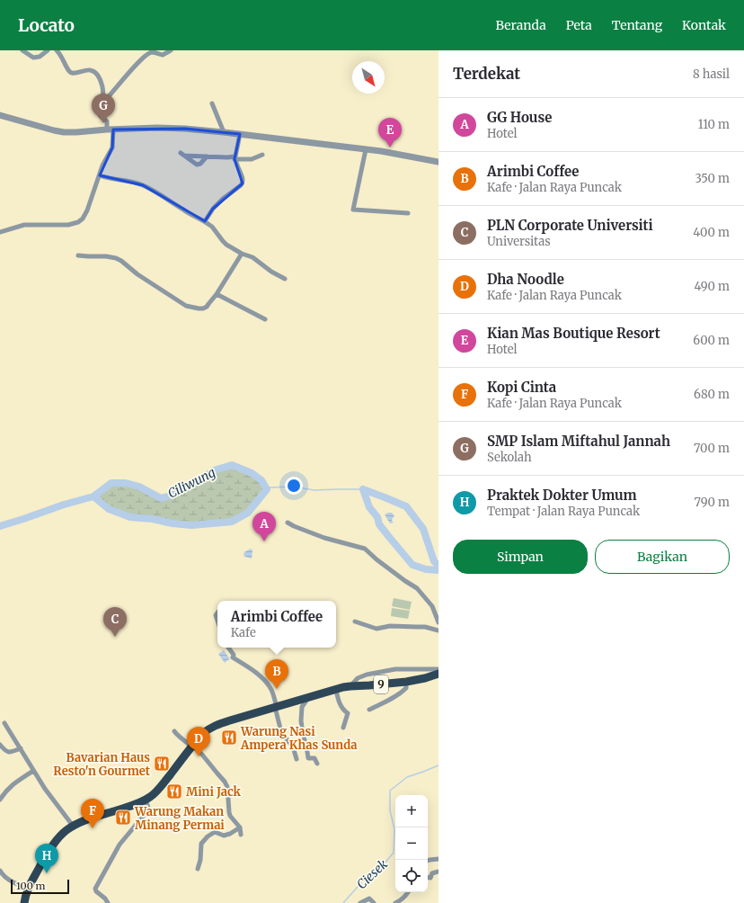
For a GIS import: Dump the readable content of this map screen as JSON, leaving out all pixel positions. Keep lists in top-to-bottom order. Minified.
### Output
{"streets":{"highway":["9"]},"water":["Ciliwung","Ciesek"],"places":{"restaurant":["Warung Nasi Ampera Khas Sunda","Bavarian Haus Resto'n Gourmet","Mini Jack","Warung Makan Minang Permai"]},"scale_bar":"100 m","north":"bottom right","page":{"header":"Locato","nav":["Beranda","Peta","Tentang","Kontak"],"heading":["Terdekat","8 hasil"],"pins":["G","E","A","C","B","D","F","H"],"list":[{"mark":"A","name":"GG House","note":"Hotel","value":"110 m"},{"mark":"B","name":"Arimbi Coffee","note":"Kafe · Jalan Raya Puncak","value":"350 m"},{"mark":"C","name":"PLN Corporate Universiti","note":"Universitas","value":"400 m"},{"mark":"D","name":"Dha Noodle","note":"Kafe · Jalan Raya Puncak","value":"490 m"},{"mark":"E","name":"Kian Mas Boutique Resort","note":"Hotel","value":"600 m"},{"mark":"F","name":"Kopi Cinta","note":"Kafe · Jalan Raya Puncak","value":"680 m"},{"mark":"G","name":"SMP Islam Miftahul Jannah","note":"Sekolah","value":"700 m"},{"mark":"H","name":"Praktek Dokter Umum","note":"Tempat · Jalan Raya Puncak","value":"790 m"}],"buttons":["Simpan","Bagikan"],"popup":["Arimbi Coffee","Kafe"],"map_buttons":["+","−"],"scale":"100 m"}}
